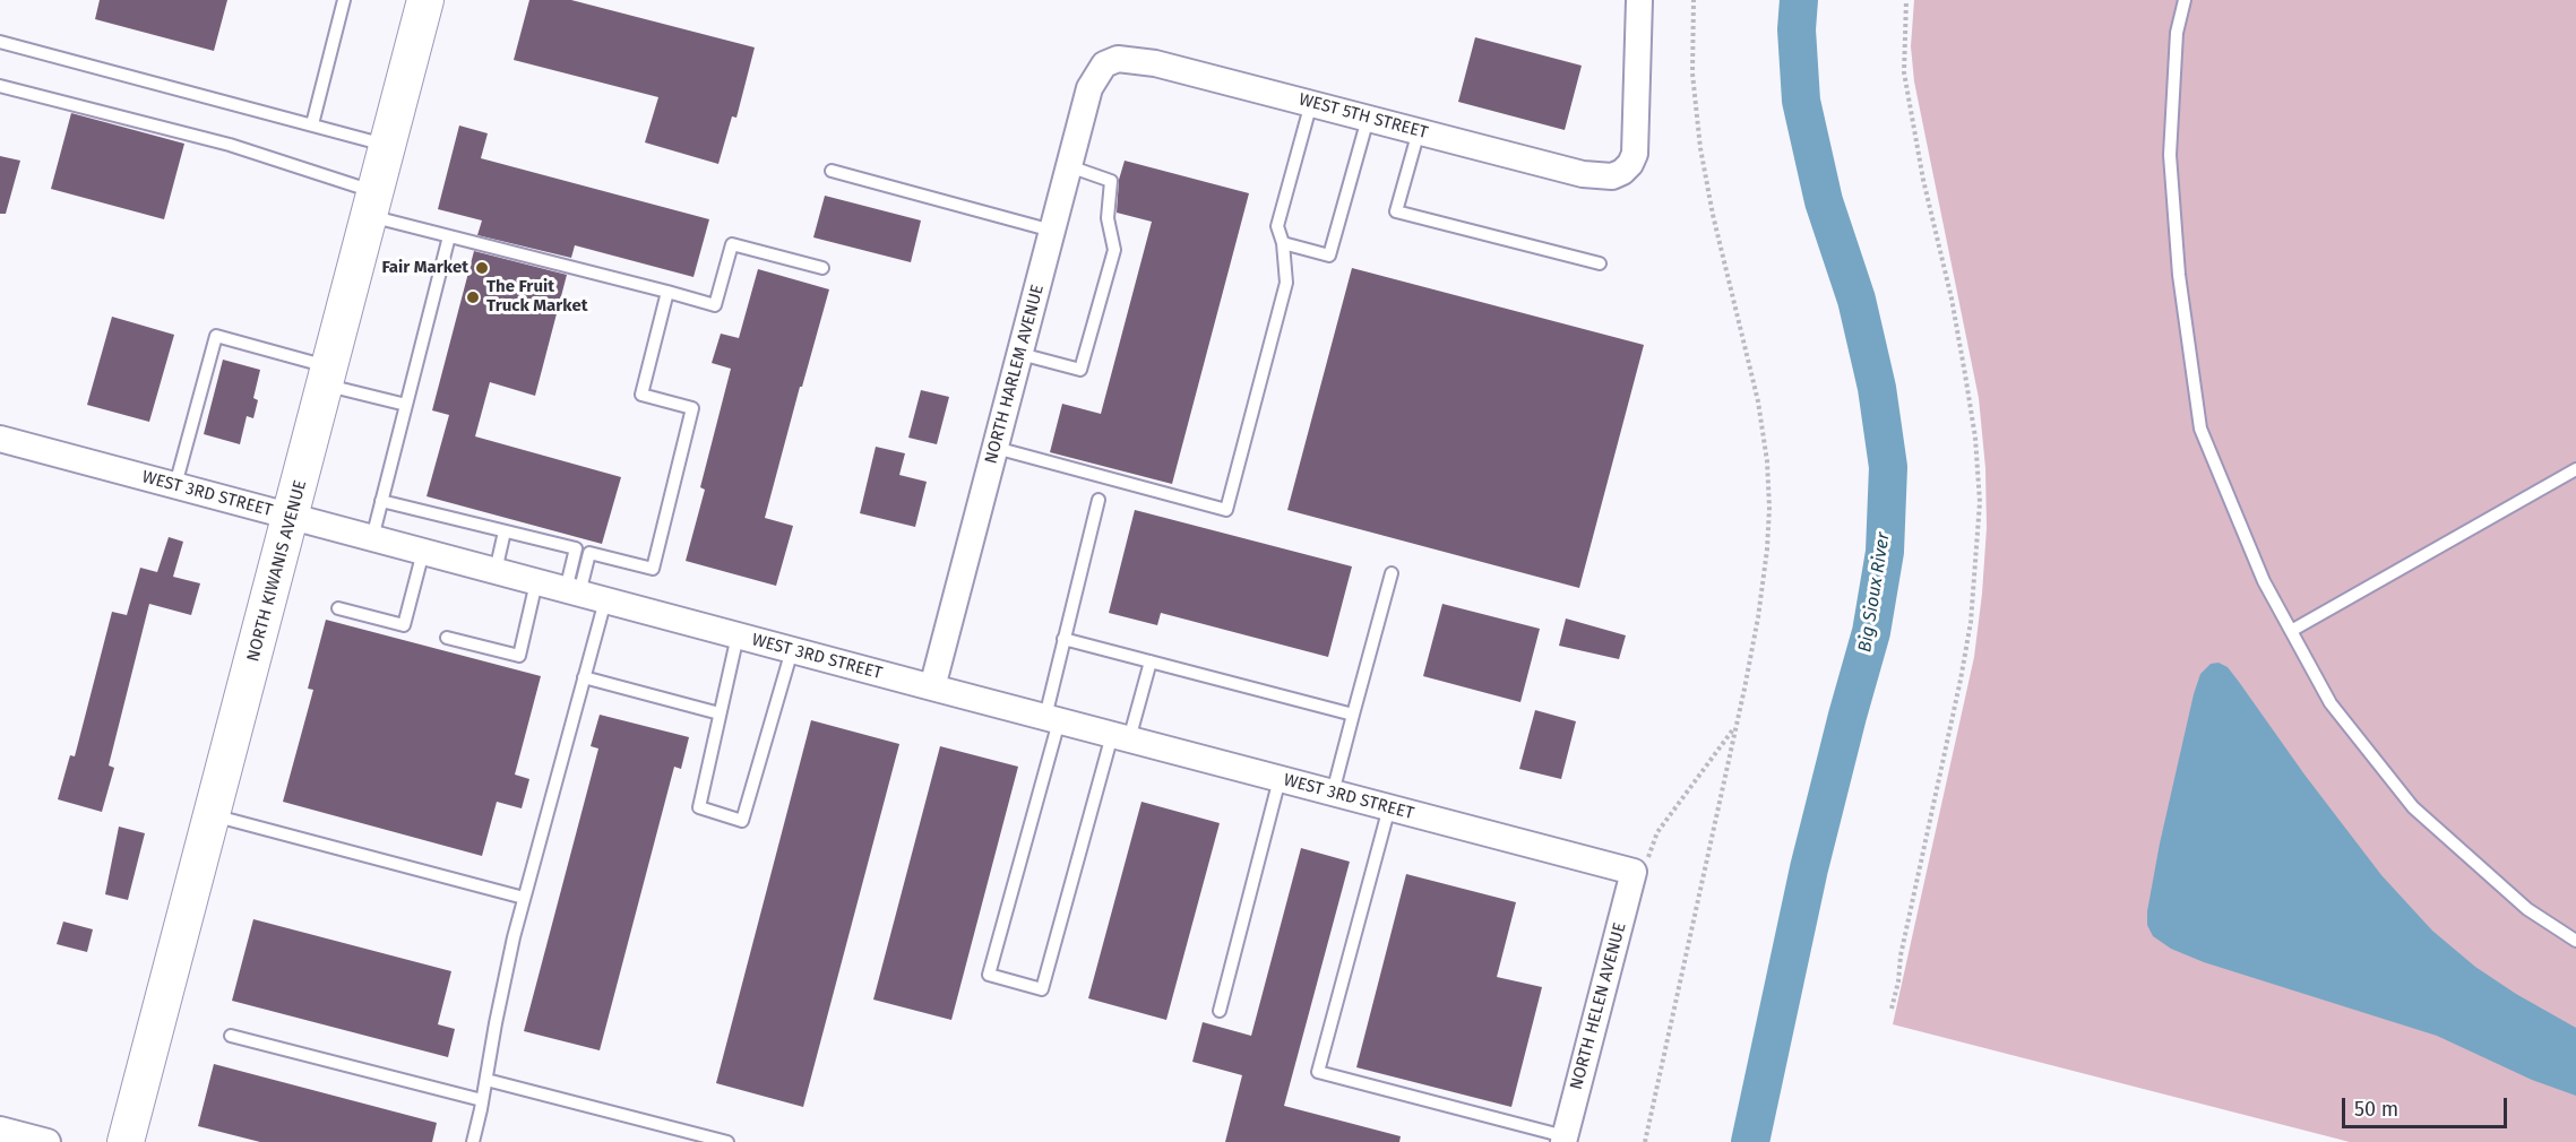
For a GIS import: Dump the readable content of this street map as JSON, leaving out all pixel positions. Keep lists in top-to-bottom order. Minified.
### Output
{"streets":{"main road":["NORTH KIWANIS AVENUE"],"street":["WEST 5TH STREET","NORTH HARLEM AVENUE","WEST 3RD STREET","NORTH HELEN AVENUE"]},"crossings":[["WEST 5TH STREET","NORTH HARLEM AVENUE"],["NORTH HARLEM AVENUE","WEST 3RD STREET"],["WEST 3RD STREET","NORTH KIWANIS AVENUE"],["WEST 3RD STREET","NORTH HELEN AVENUE"]],"water":["Big Sioux River"],"places":["Fair Market","The Fruit Truck Market"],"scale_bar":"50 m"}
